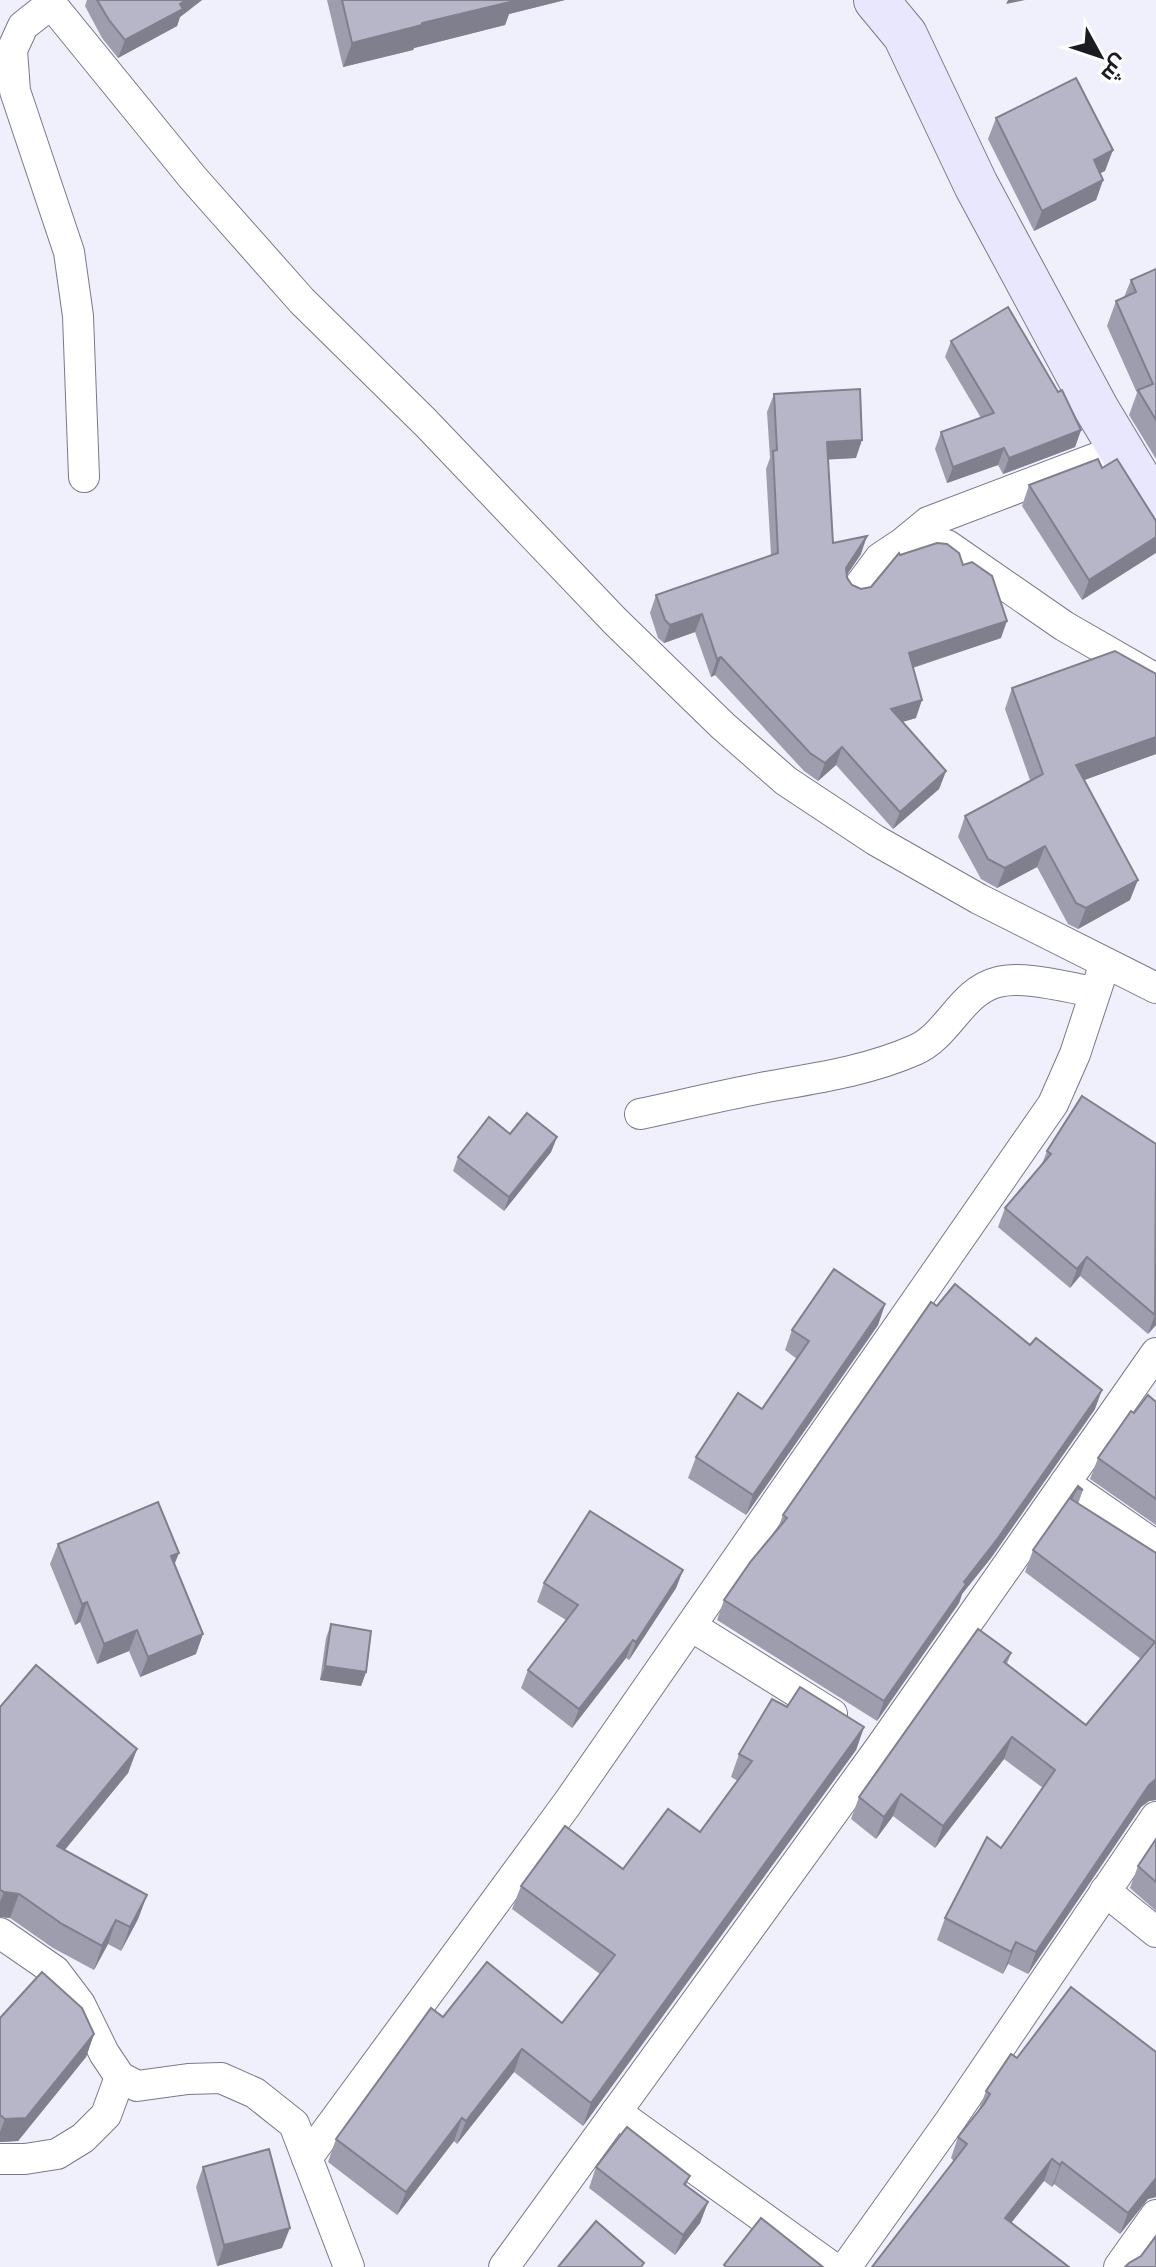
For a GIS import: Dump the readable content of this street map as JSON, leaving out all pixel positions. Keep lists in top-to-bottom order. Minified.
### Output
{"north":"bottom right"}
